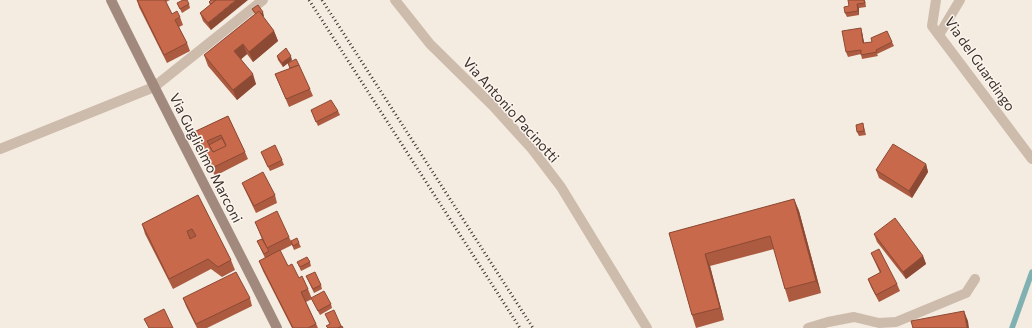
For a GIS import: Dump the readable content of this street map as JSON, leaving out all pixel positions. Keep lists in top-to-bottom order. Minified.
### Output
{"streets":{"street":["Via del Guardingo","Via Antonio Pacinotti","Via Guglielmo Marconi"]}}
